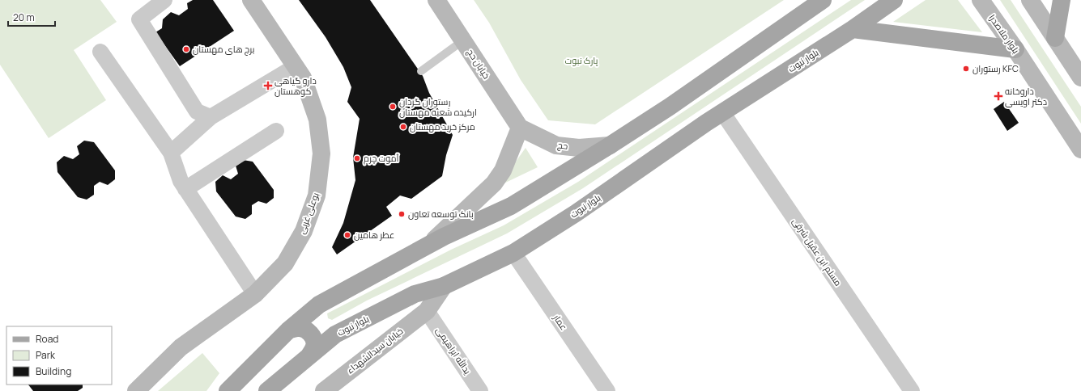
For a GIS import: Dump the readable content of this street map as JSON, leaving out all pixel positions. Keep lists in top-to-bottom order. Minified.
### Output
{"streets":{"main road":["بلوار ملاصدرا","بلوار نبوت","خیابان حج","حج","بوعلی غربی","خیابان سیدالشهداء"],"street":["مسلم ابن عقیل شرقی","عمار","یدالله ابراهیمی"]},"crossings":[["بلوار نبوت","مسلم ابن عقیل شرقی"],["بلوار نبوت","عمار"],["بلوار نبوت","خیابان سیدالشهداء"],["خیابان حج","حج"],["خیابان سیدالشهداء","یدالله ابراهیمی"]],"parks":["پارک نبوت"],"places":{"other":["برج های مهستان","رستوران KFC","رستوران گردان ارکیده شعبه مهستان","مرکز خرید مهستان","آموت چرم","بانک توسعه تعاون","عطر هامین"],"health":["دارو گیاهی کوهستان","داروخانه دکتر اویسی"]},"legend":["Road","Park","Building"],"scale_bar":"20 m"}
